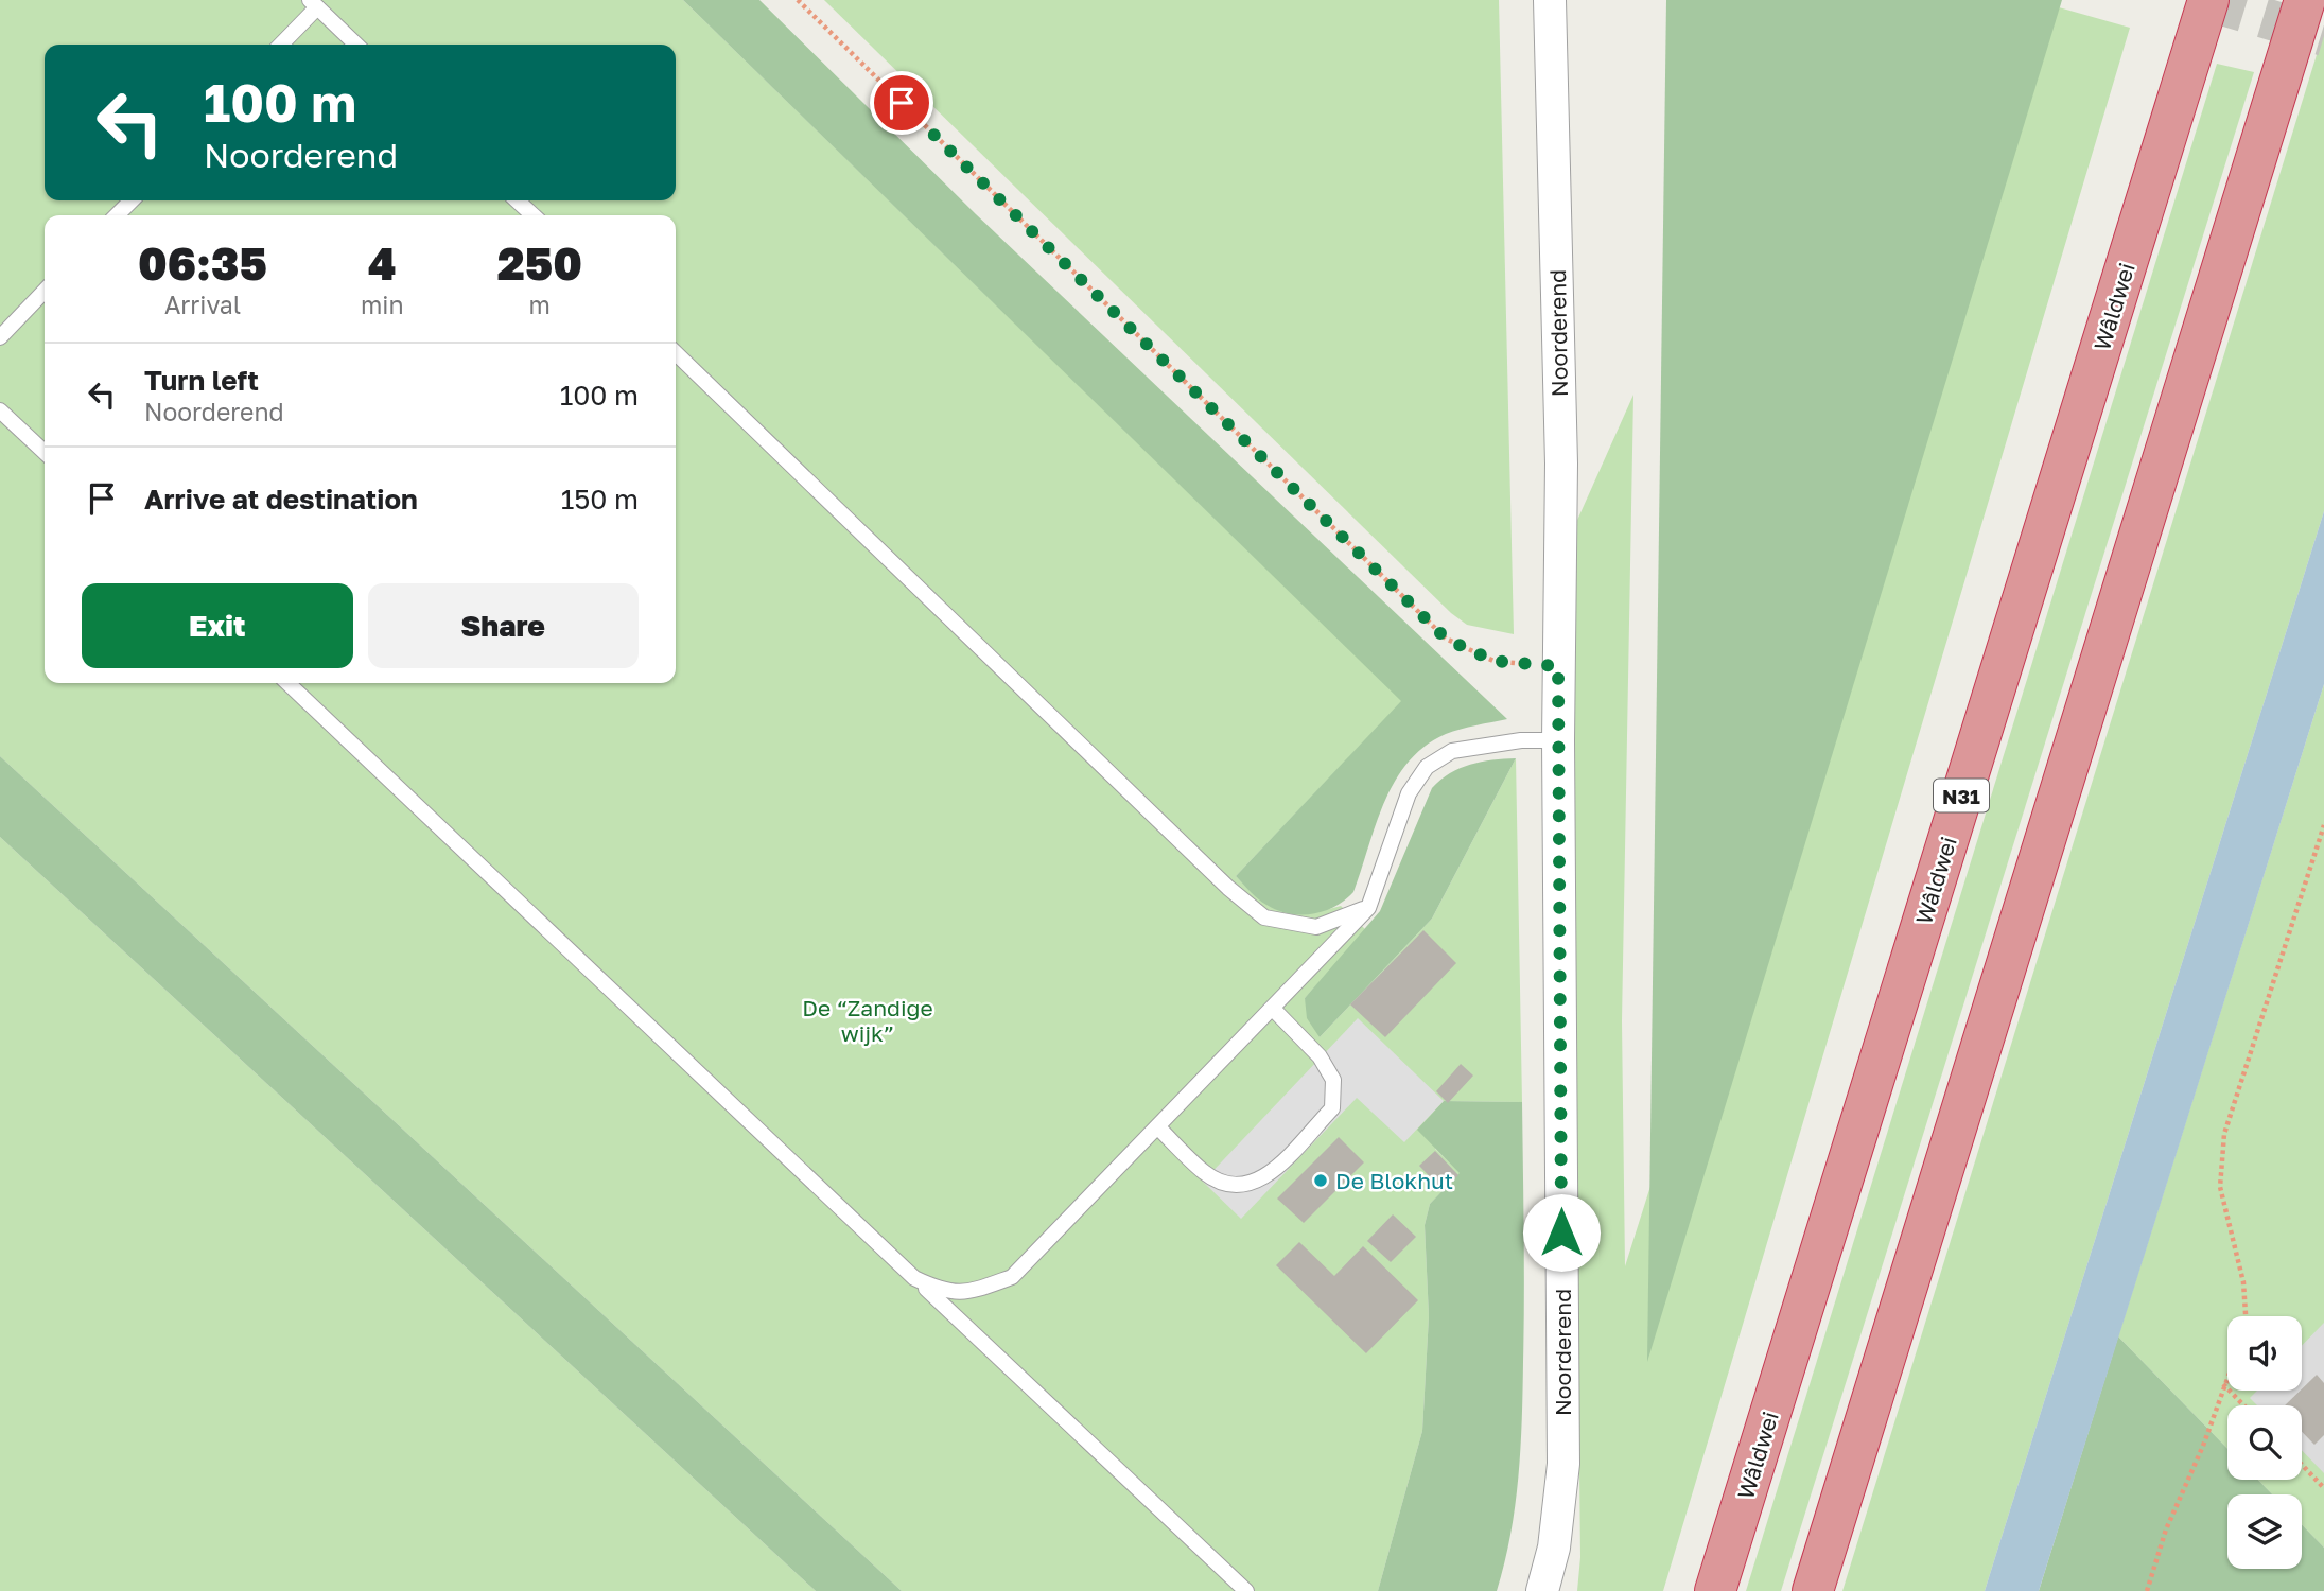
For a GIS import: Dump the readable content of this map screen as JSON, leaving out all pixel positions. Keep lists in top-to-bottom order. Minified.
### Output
{"streets":{"highway":["Wâldwei","N31"],"street":["Noorderend"]},"parks":["De “Zandige wijk”"],"places":["De Blokhut"],"page":{"turn":["100 m","Noorderend"],"eta":["06:35","Arrival","4","min","250","m"],"list":[{"name":"Turn left","note":"Noorderend","value":"100 m"},{"name":"Arrive at destination","value":"150 m"}],"buttons":["Exit","Share"]}}
